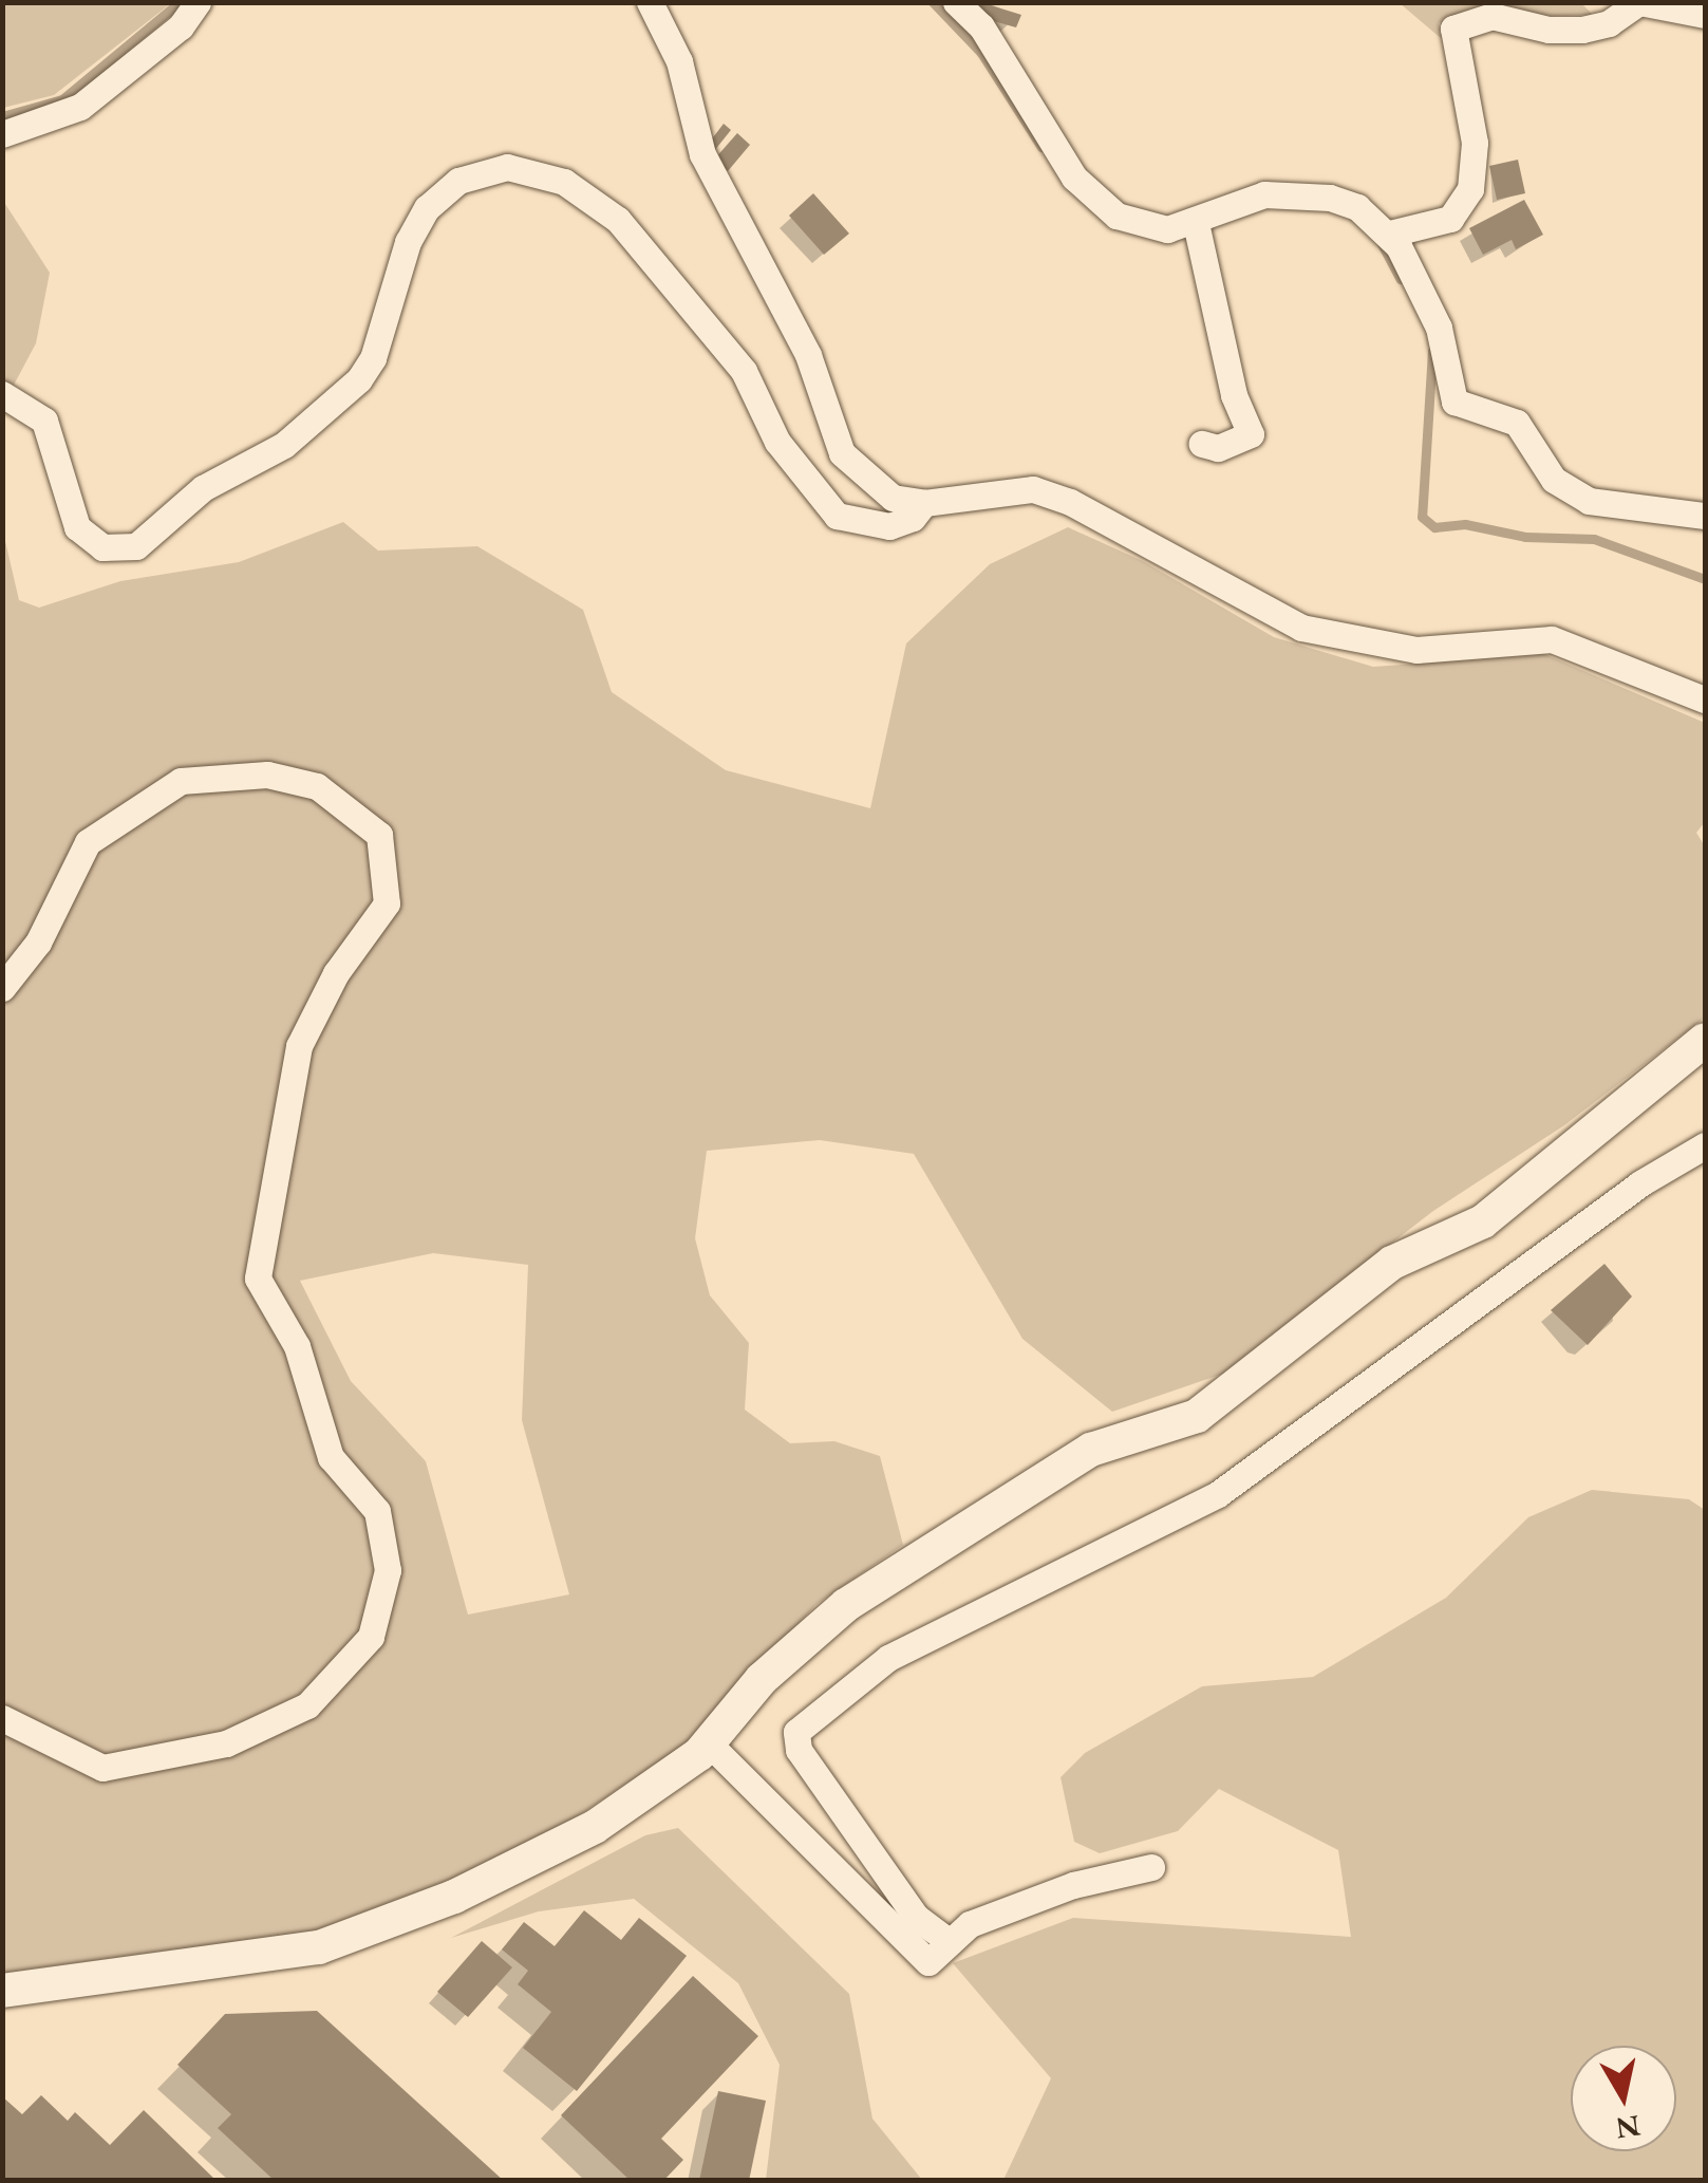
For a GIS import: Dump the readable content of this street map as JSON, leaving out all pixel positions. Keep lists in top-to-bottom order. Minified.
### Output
{"north":"bottom"}
